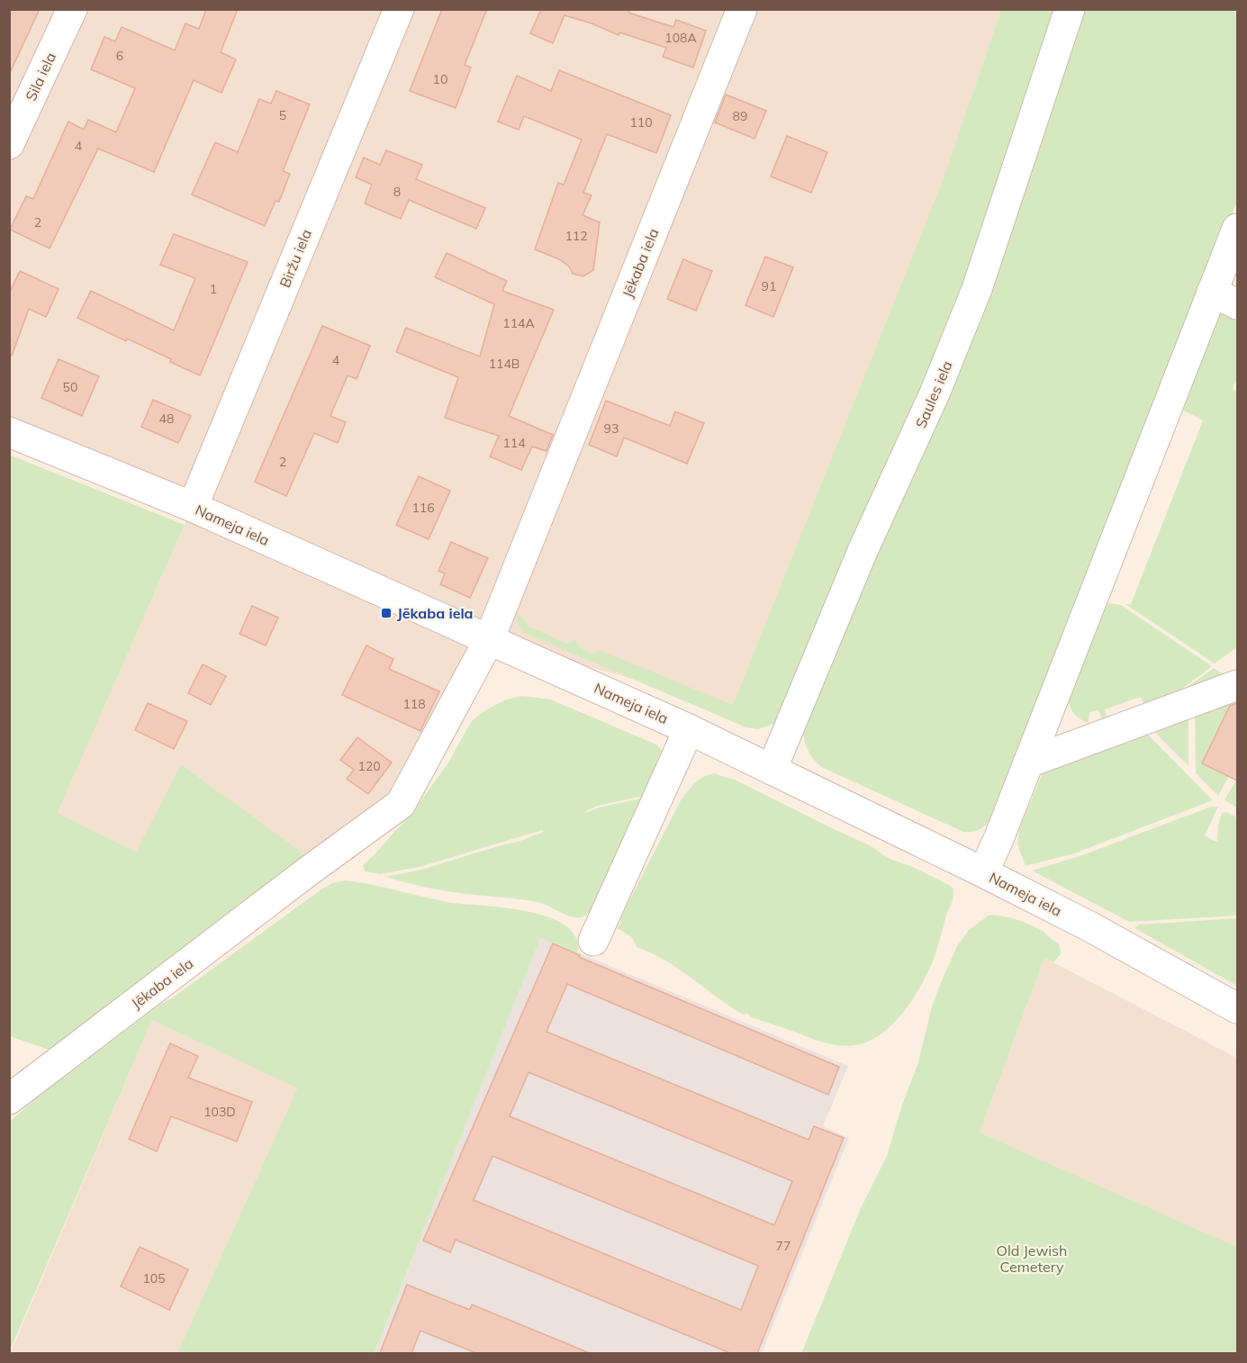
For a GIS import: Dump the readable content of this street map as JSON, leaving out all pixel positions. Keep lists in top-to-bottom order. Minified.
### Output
{"streets":{"street":["Sila iela","Biržu iela","Jēkaba iela","Saules iela","Nameja iela"]},"crossings":[["Biržu iela","Nameja iela"],["Jēkaba iela","Nameja iela"],["Saules iela","Nameja iela"]],"parks":["Old Jewish Cemetery"],"places":{"transit":["Jēkaba iela"]},"house_numbers":["108A","6","10","5","89","110","4","8","2","112","91","1","114A","4","114B","50","48","93","114","2","116","118","120","103D","77","105"]}
